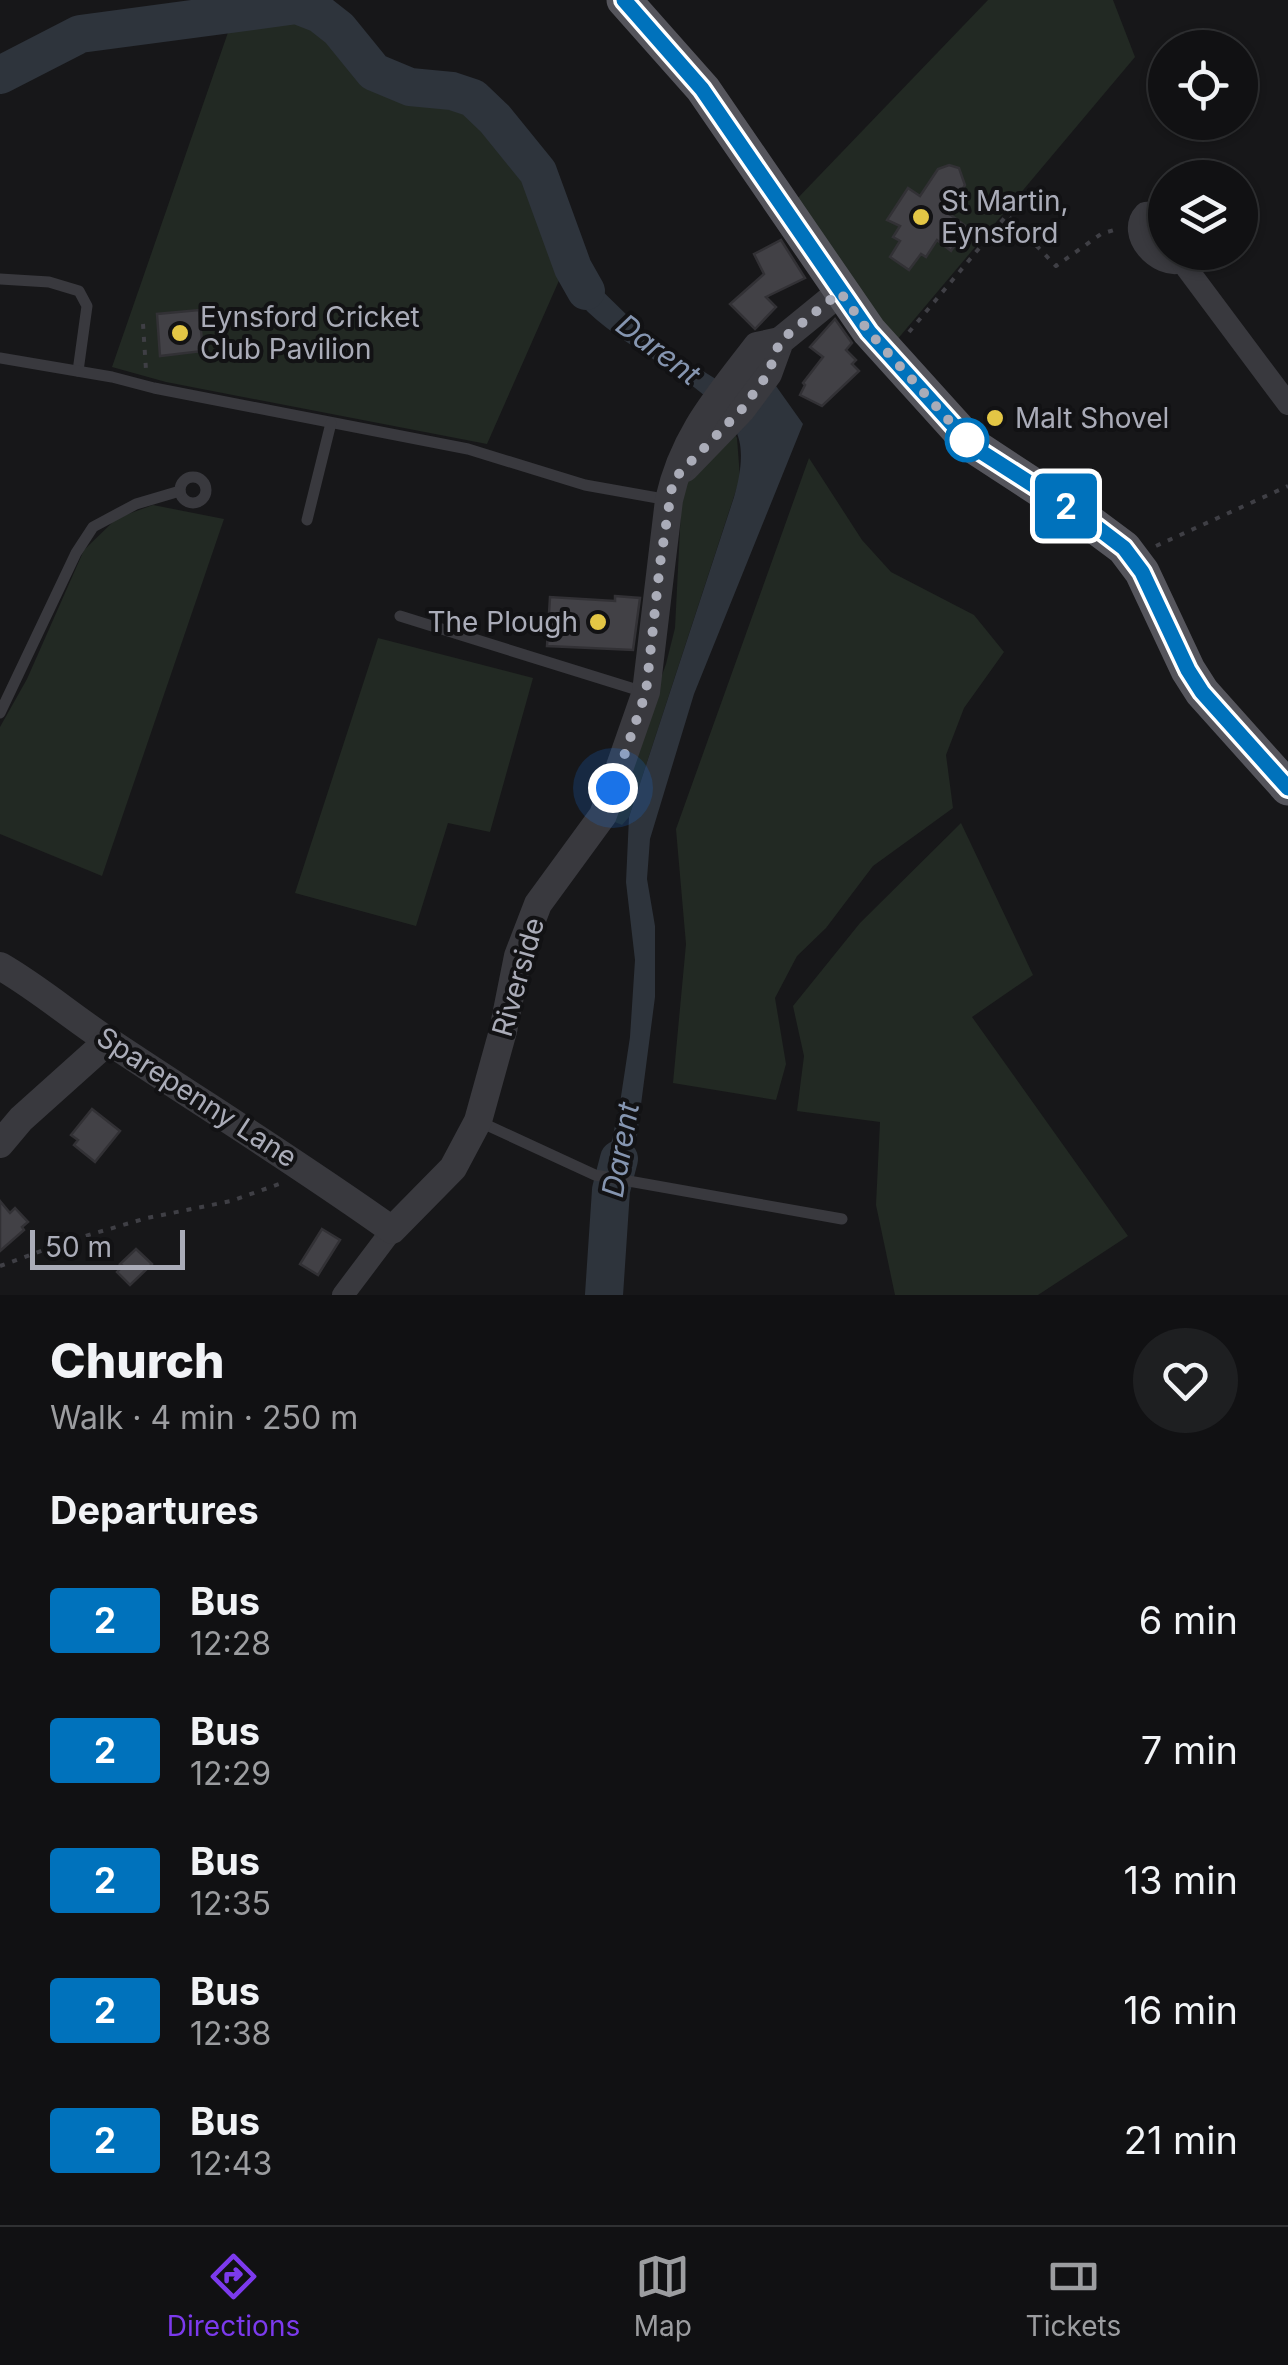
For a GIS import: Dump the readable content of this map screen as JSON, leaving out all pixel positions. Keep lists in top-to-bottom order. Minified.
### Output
{"streets":{"street":["Riverside","Sparepenny Lane"]},"crossings":[["Riverside","Sparepenny Lane"]],"water":["Darent"],"places":["St Martin, Eynsford","Eynsford Cricket Club Pavilion","Malt Shovel","The Plough"],"lines":["bus line 2"],"scale_bar":"50 m","page":{"on_map":"2","scale":"50 m","heading":[["Church","Walk · 4 min · 250 m"],"Departures"],"list":[{"mark":"2","name":"Bus","note":"12:28","value":"6 min"},{"mark":"2","name":"Bus","note":"12:29","value":"7 min"},{"mark":"2","name":"Bus","note":"12:35","value":"13 min"},{"mark":"2","name":"Bus","note":"12:38","value":"16 min"},{"mark":"2","name":"Bus","note":"12:43","value":"21 min"}],"tabs":["Directions","Map","Tickets"]}}
